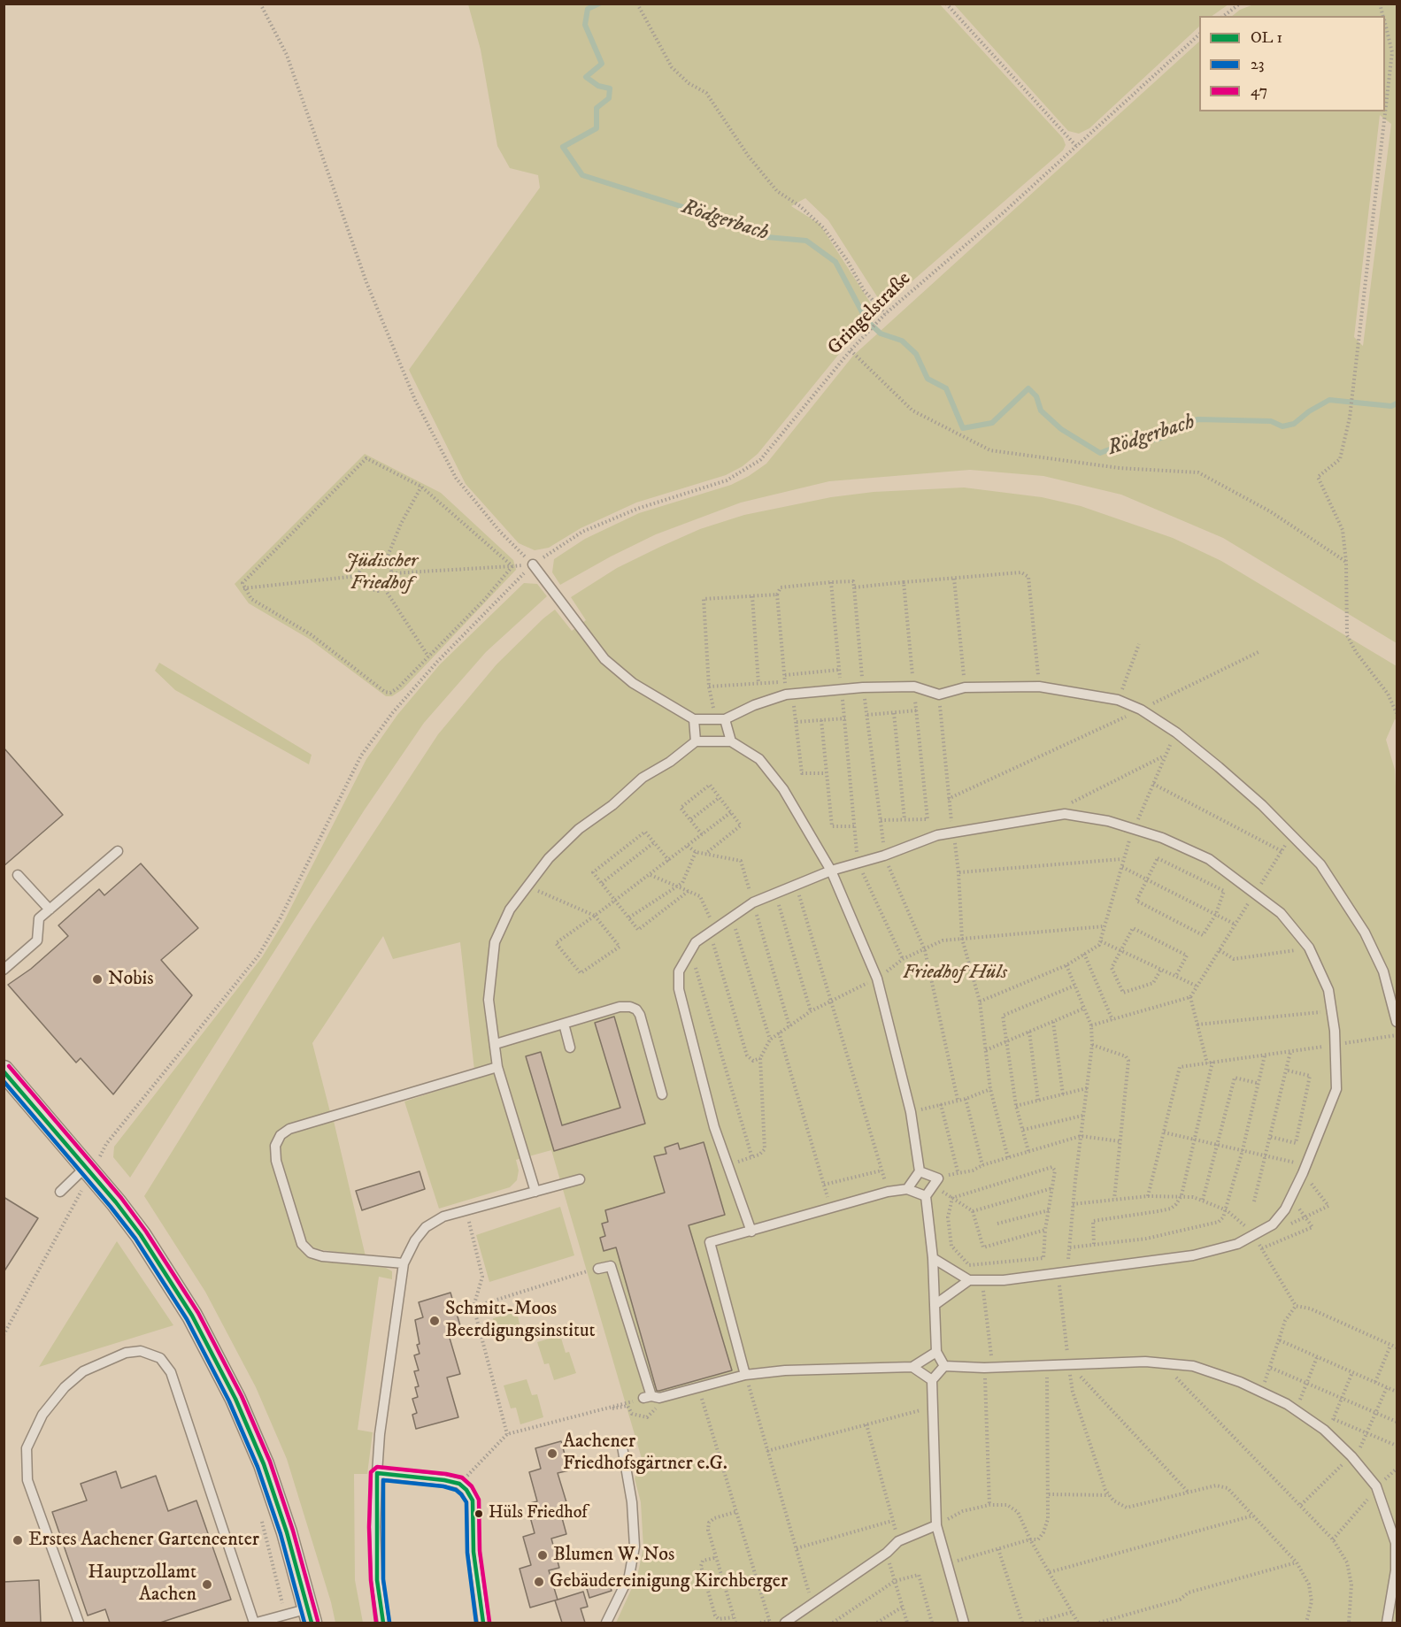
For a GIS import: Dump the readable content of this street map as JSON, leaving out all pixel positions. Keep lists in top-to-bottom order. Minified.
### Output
{"streets":{"path":["Gringelstraße"]},"water":["Rödgerbach"],"parks":["Jüdischer Friedhof","Friedhof Hüls"],"places":["Nobis","Schmitt-Moos Beerdigungsinstitut","Aachener Friedhofsgärtner e.G.","Hüls Friedhof","Erstes Aachener Gartencenter","Blumen W. Nos","Gebäudereinigung Kirchberger","Hauptzollamt Aachen"],"lines":["transit line 47","transit line 23"],"legend":["OL 1","23","47"]}
